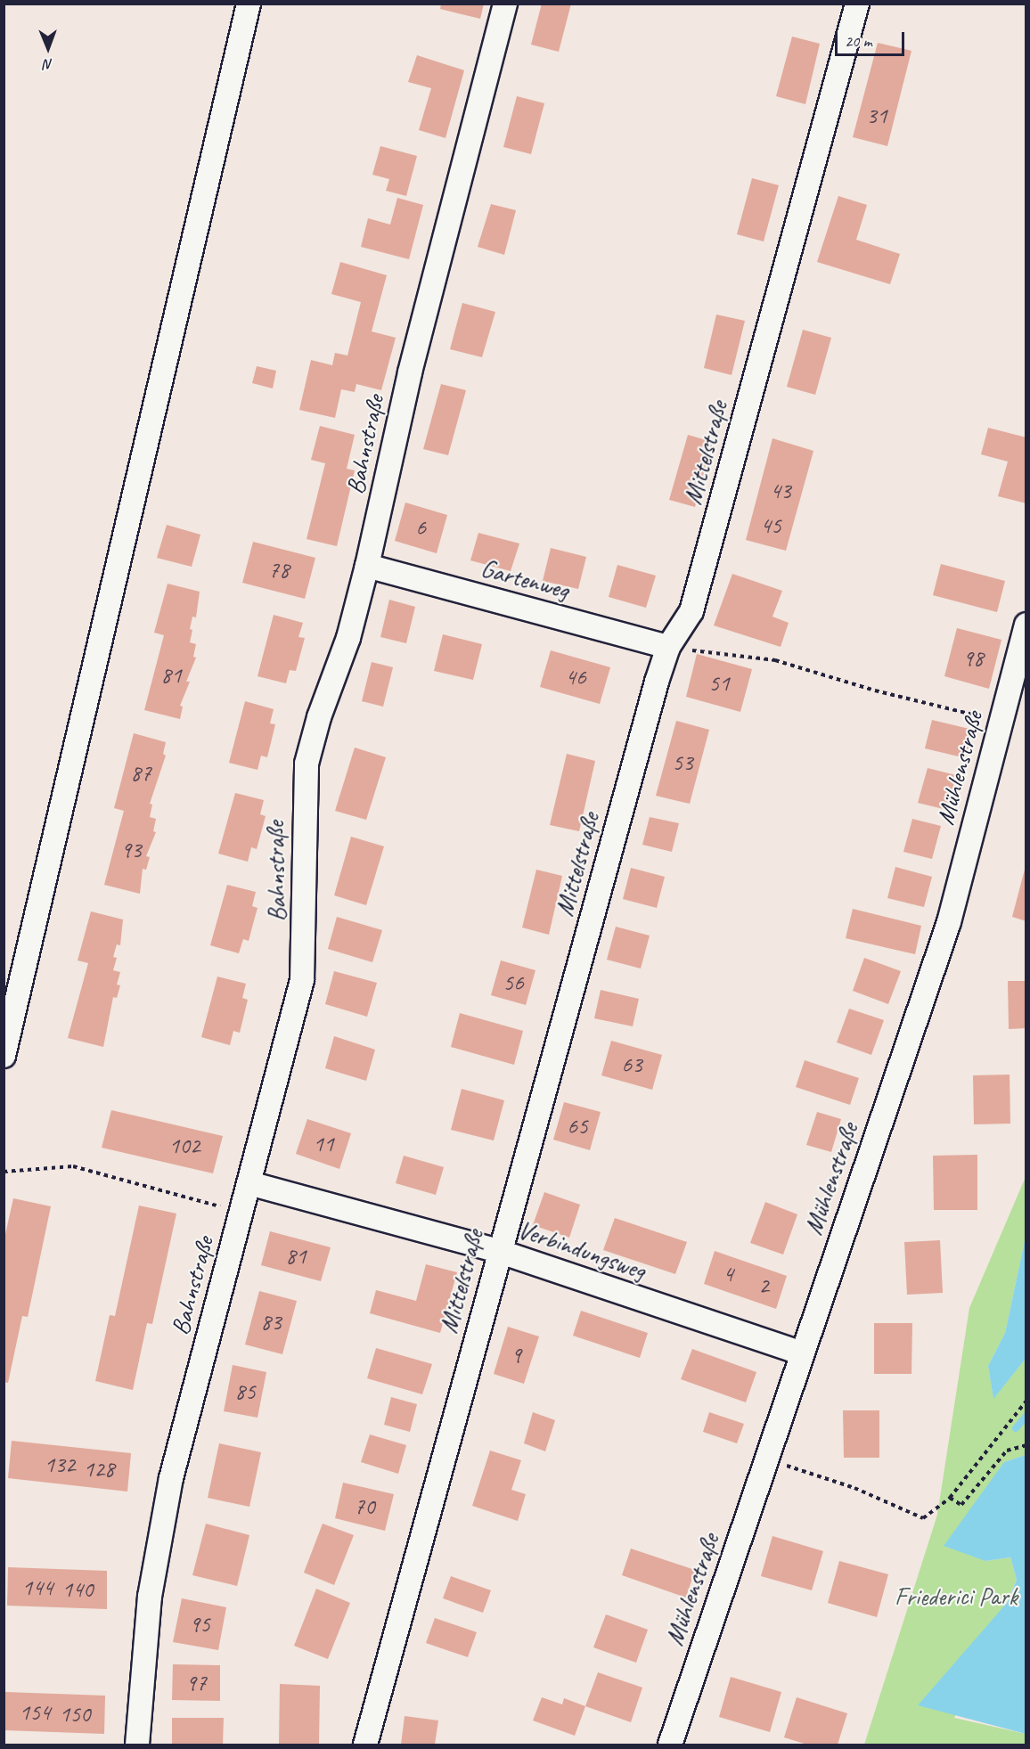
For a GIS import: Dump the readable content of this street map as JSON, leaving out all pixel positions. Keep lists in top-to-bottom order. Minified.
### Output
{"streets":{"street":["Bahnstraße","Mittelstraße","Gartenweg","Mühlenstraße","Verbindungsweg"]},"crossings":[["Bahnstraße","Gartenweg"],["Bahnstraße","Verbindungsweg"],["Mittelstraße","Gartenweg"],["Mittelstraße","Verbindungsweg"],["Mühlenstraße","Verbindungsweg"]],"parks":["Friederici Park"],"house_numbers":["31","43","45","6","78","98","81","46","51","53","87","93","56","63","65","11","102","81","4","2","83","9","85","132","128","70","144","140","95","97","154","150"],"scale_bar":"20 m","north":"bottom"}
